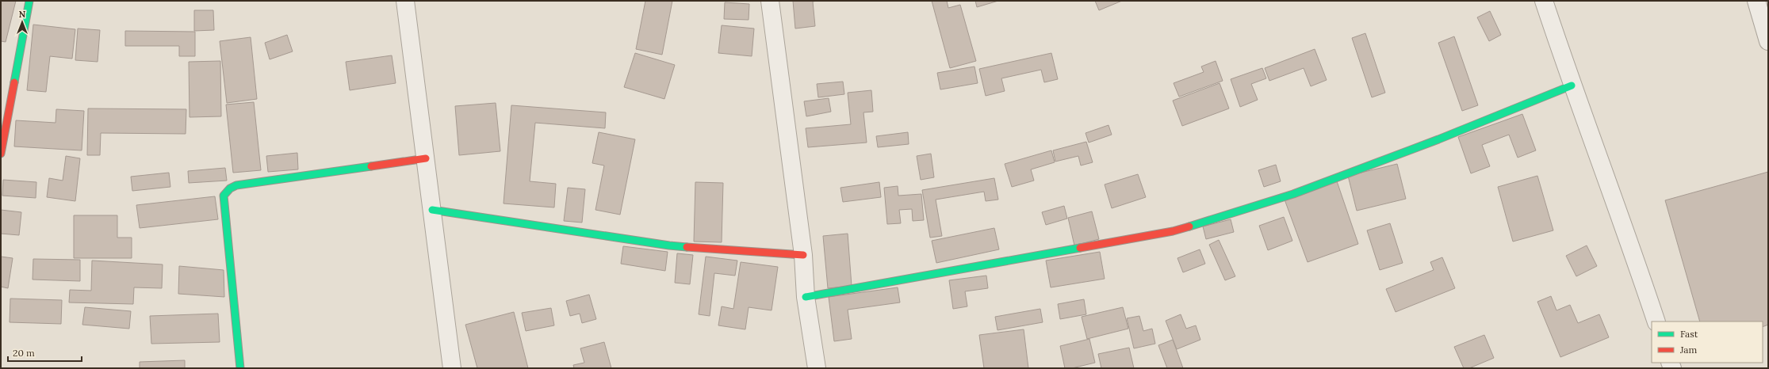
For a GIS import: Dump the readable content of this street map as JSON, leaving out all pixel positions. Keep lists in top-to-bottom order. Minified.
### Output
{"legend":["Fast","Jam"],"scale_bar":"20 m","north":"top"}
